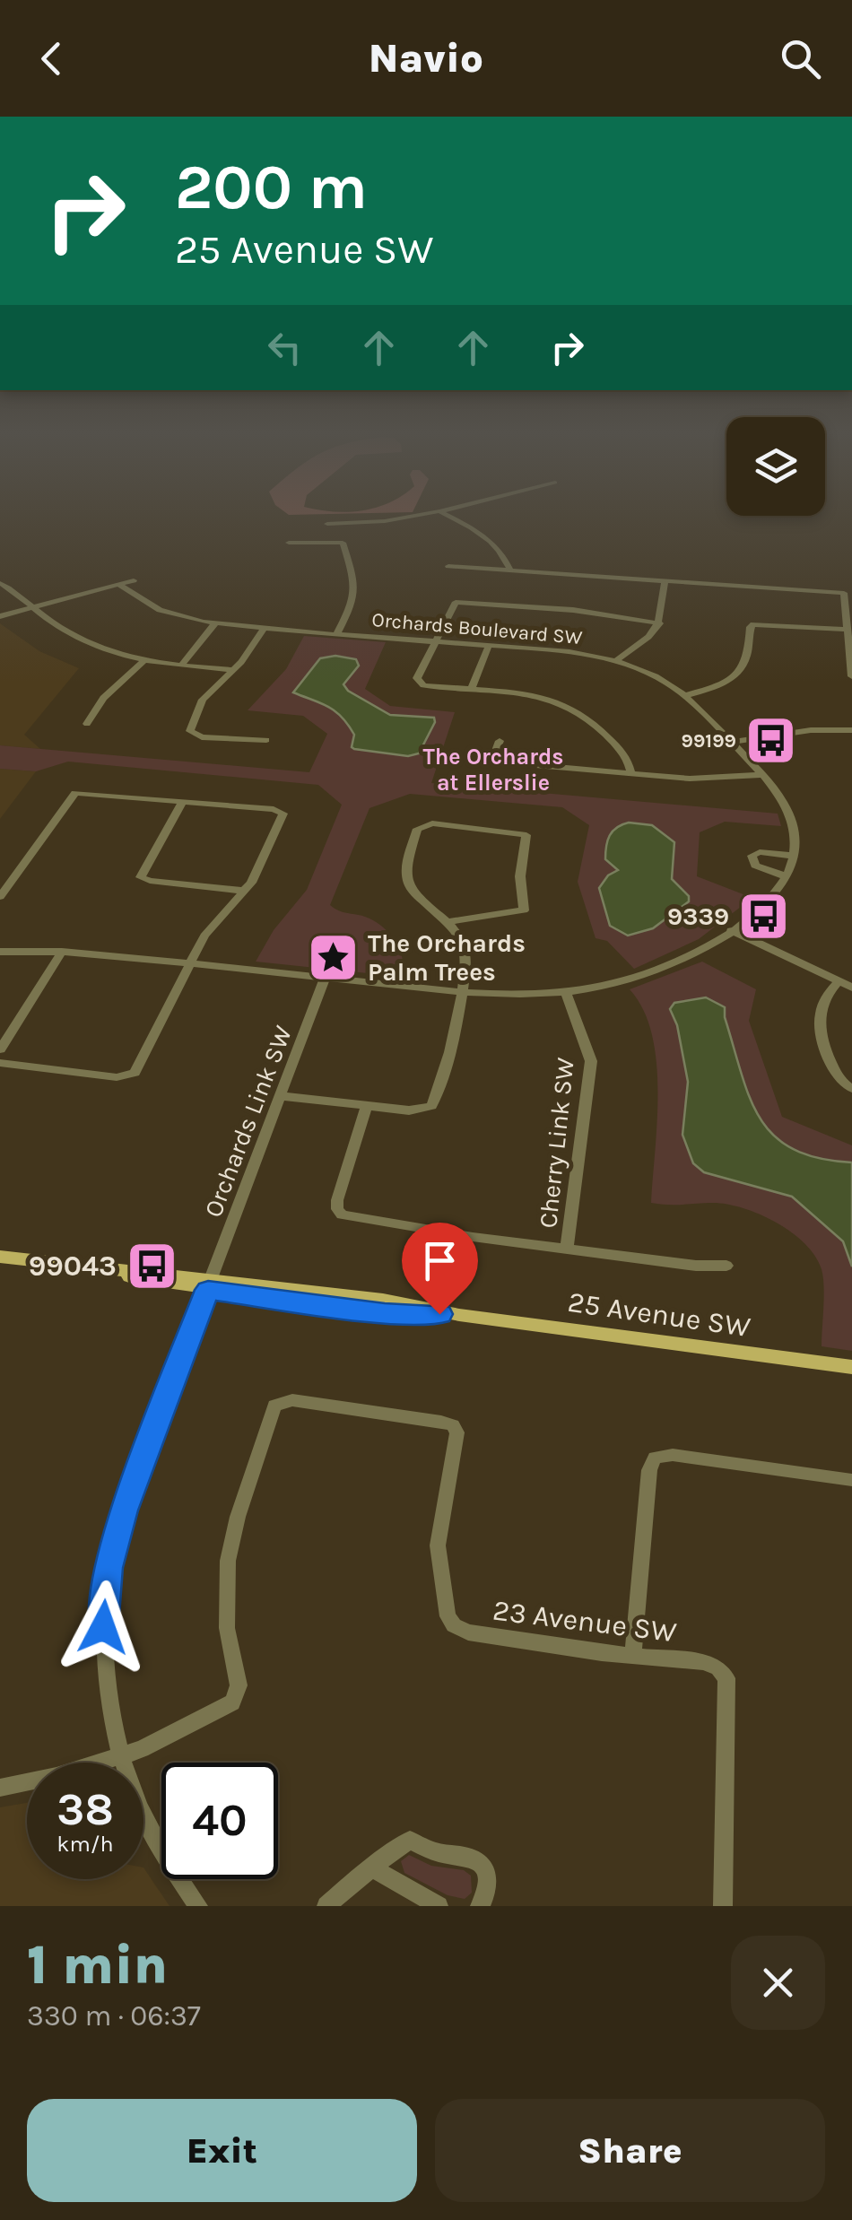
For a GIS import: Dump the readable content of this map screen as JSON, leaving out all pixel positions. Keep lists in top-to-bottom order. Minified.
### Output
{"streets":{"main road":["25 Avenue SW"],"street":["Orchards Boulevard SW","Orchards Link SW","Cherry Link SW","23 Avenue SW"]},"crossings":[["Orchards Link SW","25 Avenue SW"],["Orchards Link SW","23 Avenue SW"]],"districts":["The Orchards at Ellerslie"],"places":{"bus stop":["99199","9339","99043"],"place":["The Orchards Palm Trees"]},"page":{"header":"Navio","turn":["200 m","25 Avenue SW"],"speed":"38 km/h","limit":"40","heading":["1 min","330 m · 06:37"],"buttons":["Exit","Share"]}}
